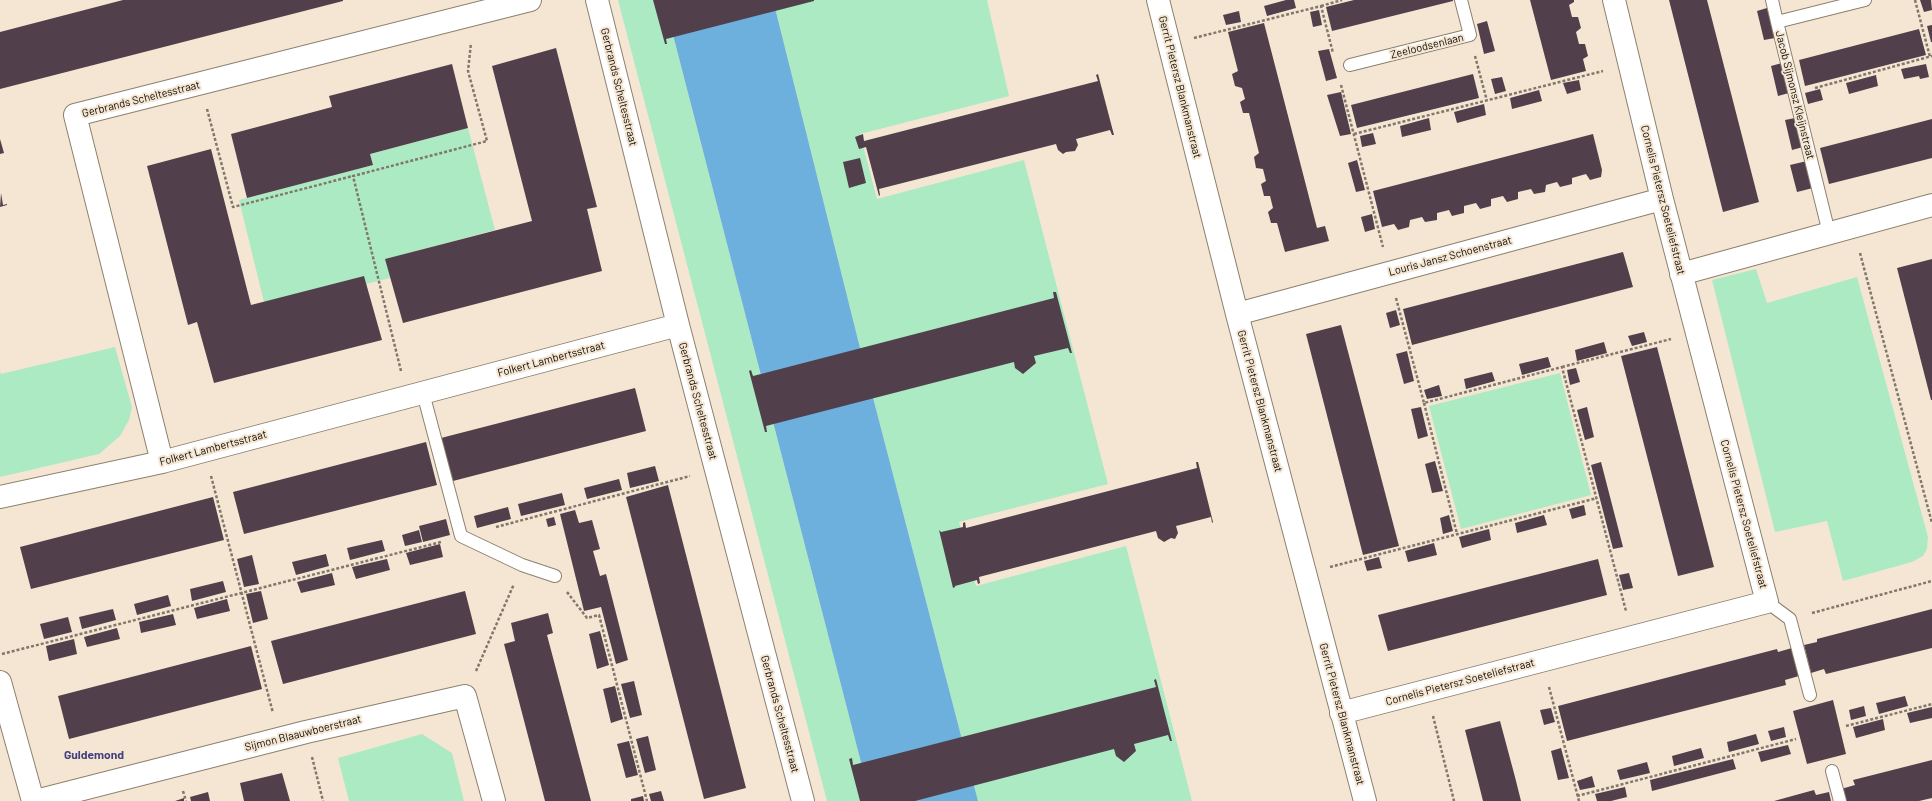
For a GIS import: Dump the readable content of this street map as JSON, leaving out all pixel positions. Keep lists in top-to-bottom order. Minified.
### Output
{"streets":{"street":["Gerbrands Scheltesstraat","Gerrit Pietersz Blankmanstraat","Cornelis Pietersz Soeteliefstraat","Louris Jansz Schoenstraat","Folkert Lambertsstraat","Sijmon Blaauwboerstraat"],"lane":["Zeeloodsenlaan","Jacob Sijmonsz Kleijnstraat"]},"crossings":[["Gerbrands Scheltesstraat","Folkert Lambertsstraat"],["Gerrit Pietersz Blankmanstraat","Cornelis Pietersz Soeteliefstraat"],["Gerrit Pietersz Blankmanstraat","Louris Jansz Schoenstraat"],["Cornelis Pietersz Soeteliefstraat","Louris Jansz Schoenstraat"]],"districts":["Guldemond"]}
